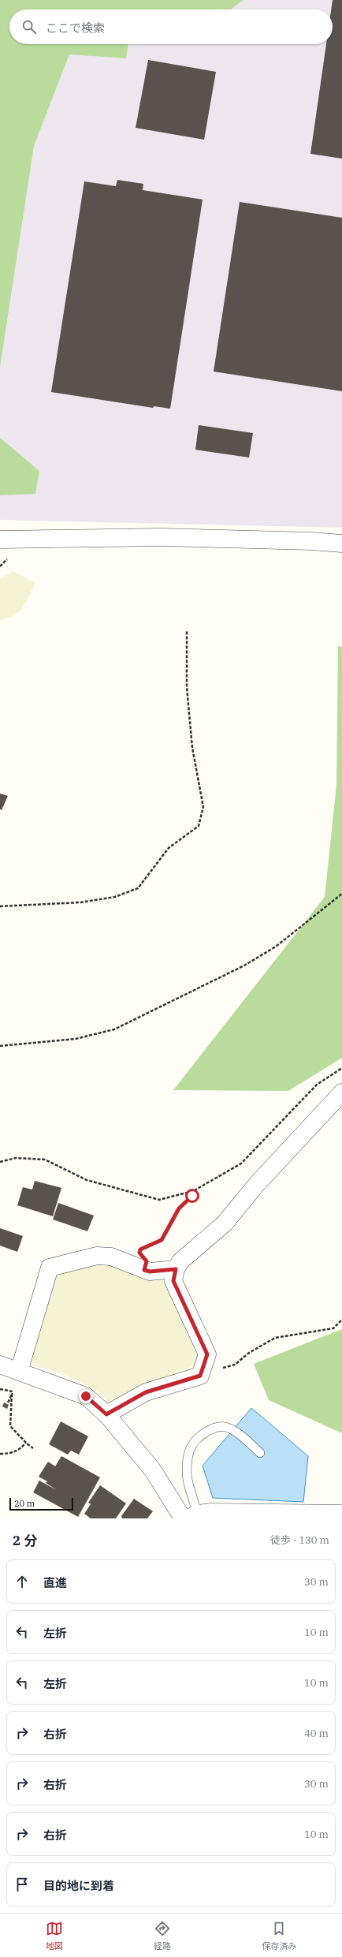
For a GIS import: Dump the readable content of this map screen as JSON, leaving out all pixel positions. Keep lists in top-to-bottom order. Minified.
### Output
{"scale_bar":"20 m","page":{"search":"ここで検索","scale":"20 m","heading":["2 分","徒歩 · 130 m"],"list":[["直進","30 m"],["左折","10 m"],["左折","10 m"],["右折","40 m"],["右折","30 m"],["右折","10 m"],"目的地に到着"],"nav":["地図","経路","保存済み"]}}
